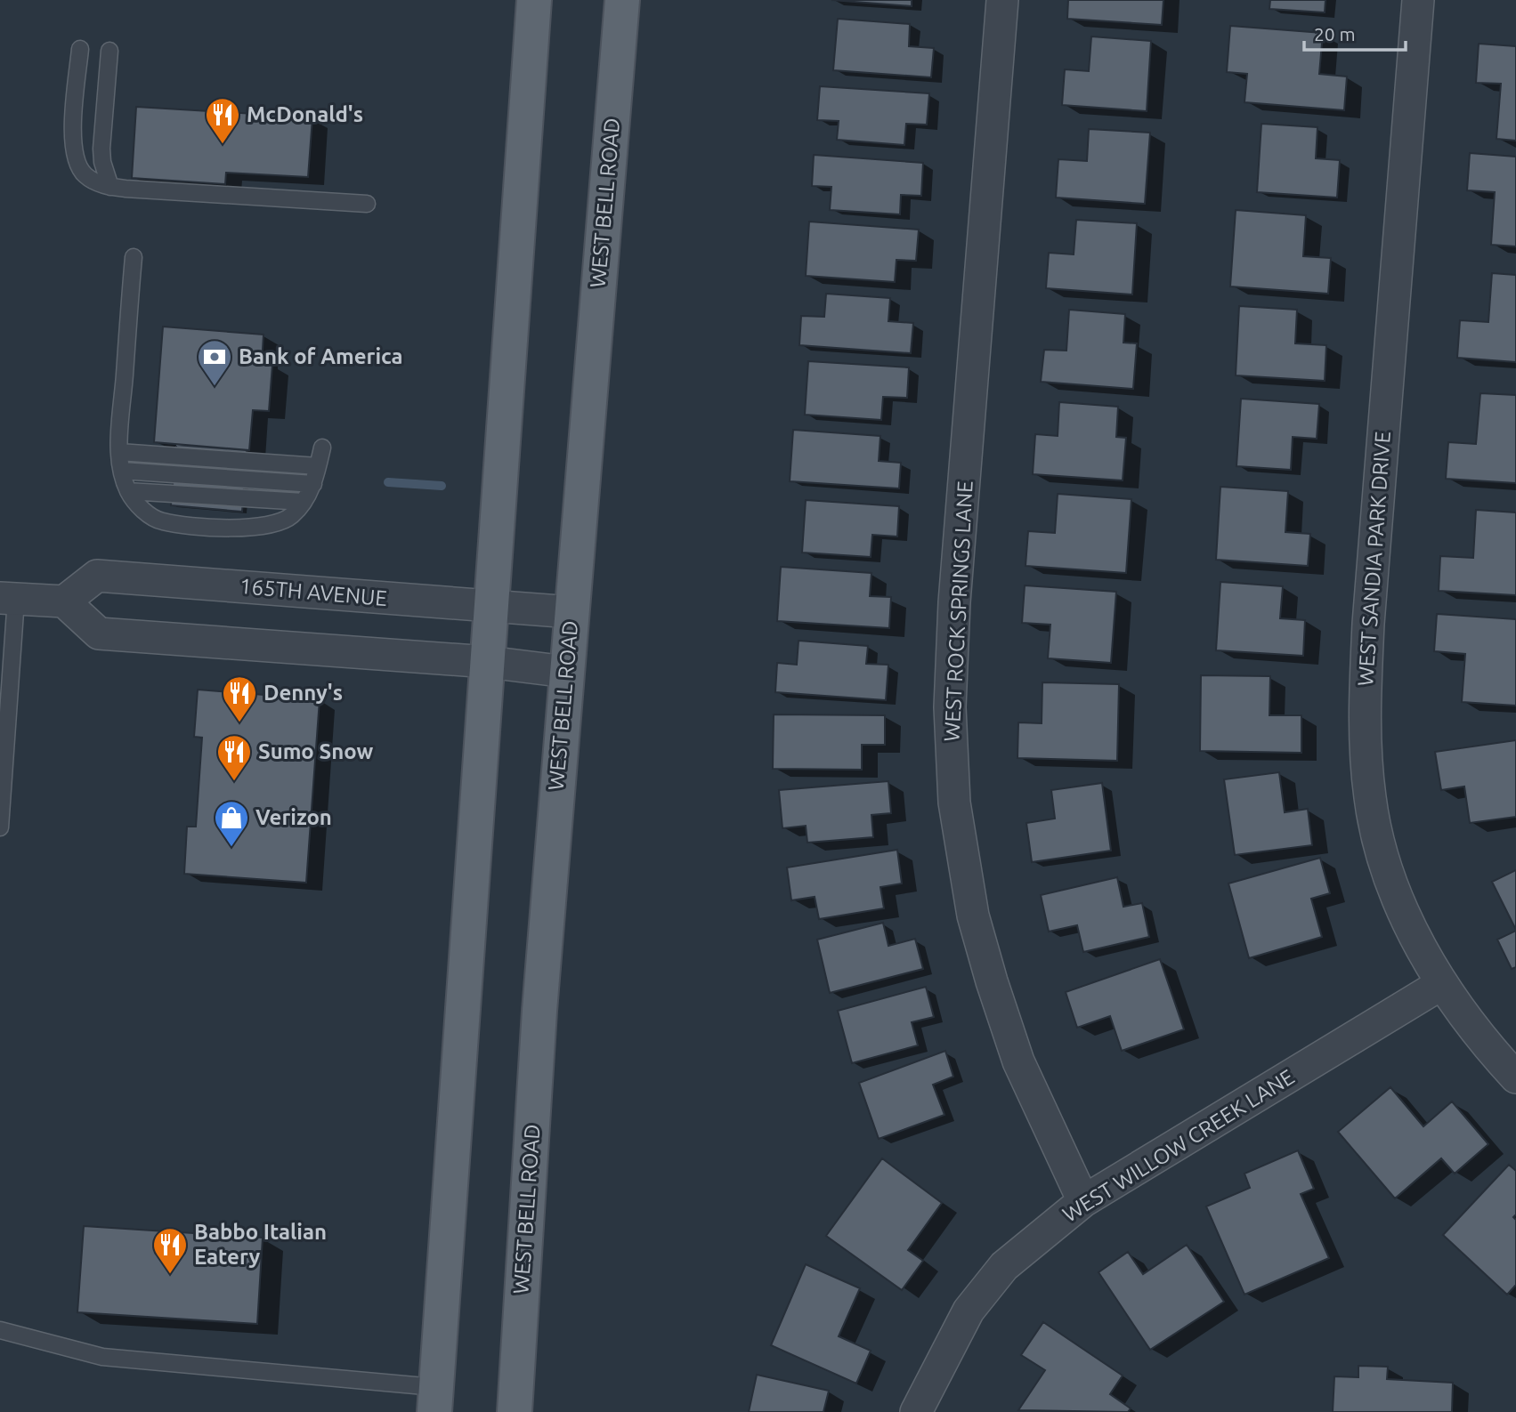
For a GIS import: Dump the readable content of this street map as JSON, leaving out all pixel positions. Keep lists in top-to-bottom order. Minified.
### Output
{"streets":{"main road":["WEST BELL ROAD"],"street":["WEST SANDIA PARK DRIVE","165TH AVENUE","WEST ROCK SPRINGS LANE","WEST WILLOW CREEK LANE"]},"crossings":[["WEST BELL ROAD","165TH AVENUE"],["WEST SANDIA PARK DRIVE","WEST WILLOW CREEK LANE"],["WEST ROCK SPRINGS LANE","WEST WILLOW CREEK LANE"]],"places":{"restaurant":["McDonald's","Denny's","Sumo Snow","Babbo Italian Eatery"],"bank":["Bank of America"],"shop":["Verizon"]},"scale_bar":"20 m"}
